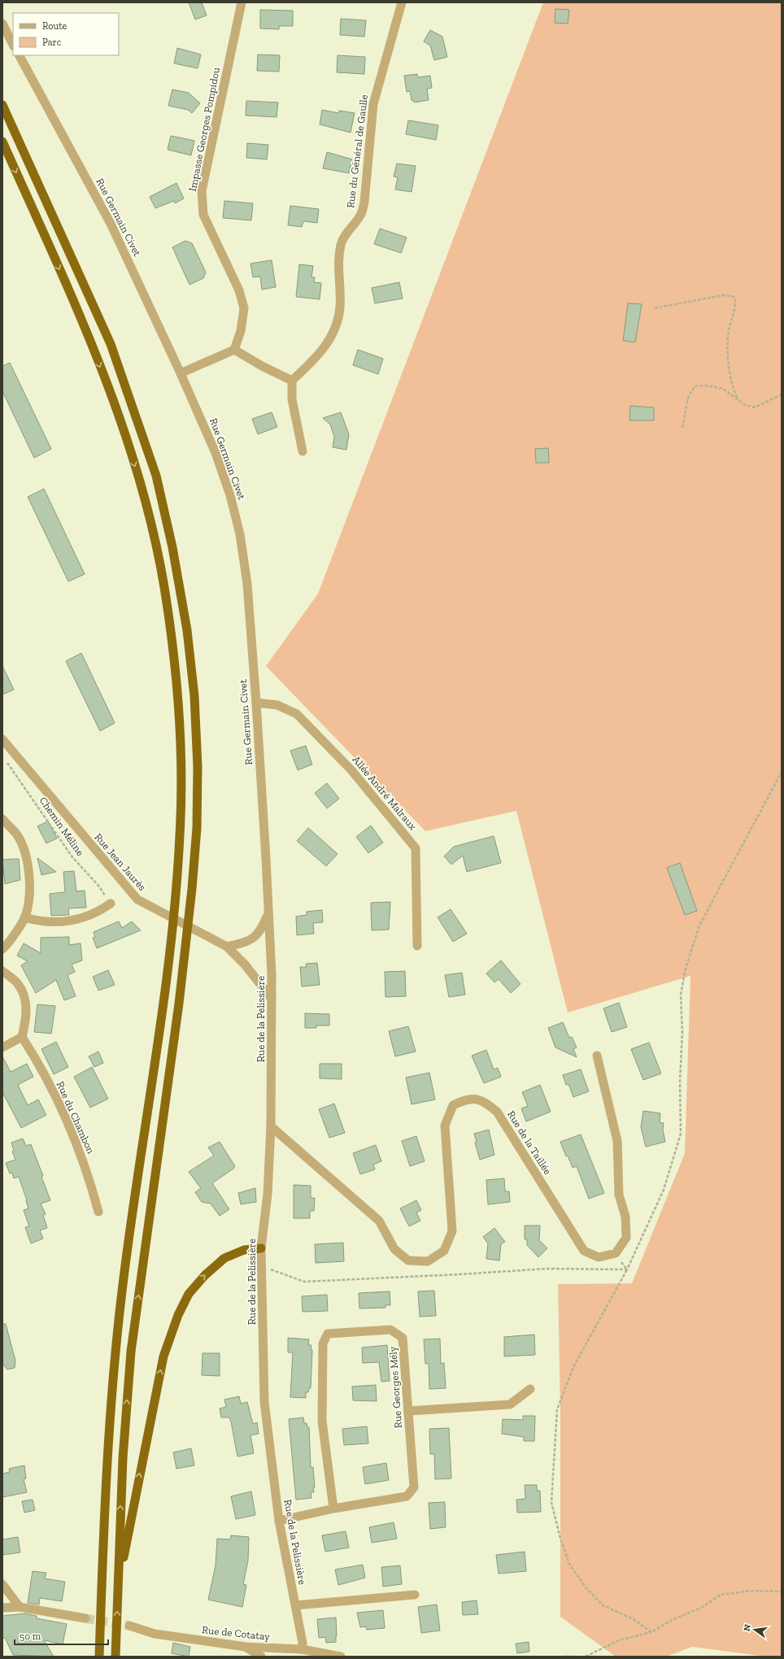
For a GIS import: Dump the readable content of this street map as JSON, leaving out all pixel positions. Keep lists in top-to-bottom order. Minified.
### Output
{"streets":{"street":["Impasse Georges Pompidou","Rue du Général de Gaulle","Rue Germain Civet","Allée André Malraux","Rue Jean Jaurès","Rue de la Pelissière","Rue du Chambon","Rue de la Taillée","Rue Georges Mély","Rue de Cotatay"],"path":["Chemin Méline"]},"crossings":[["Rue Germain Civet","Allée André Malraux"],["Rue Germain Civet","Rue de la Pelissière"],["Rue Jean Jaurès","Rue de la Pelissière"],["Rue de la Pelissière","Rue de la Taillée"],["Rue de la Pelissière","Rue Georges Mély"],["Rue de la Pelissière","Rue de Cotatay"]],"legend":["Route","Parc"],"scale_bar":"50 m","north":"left"}
